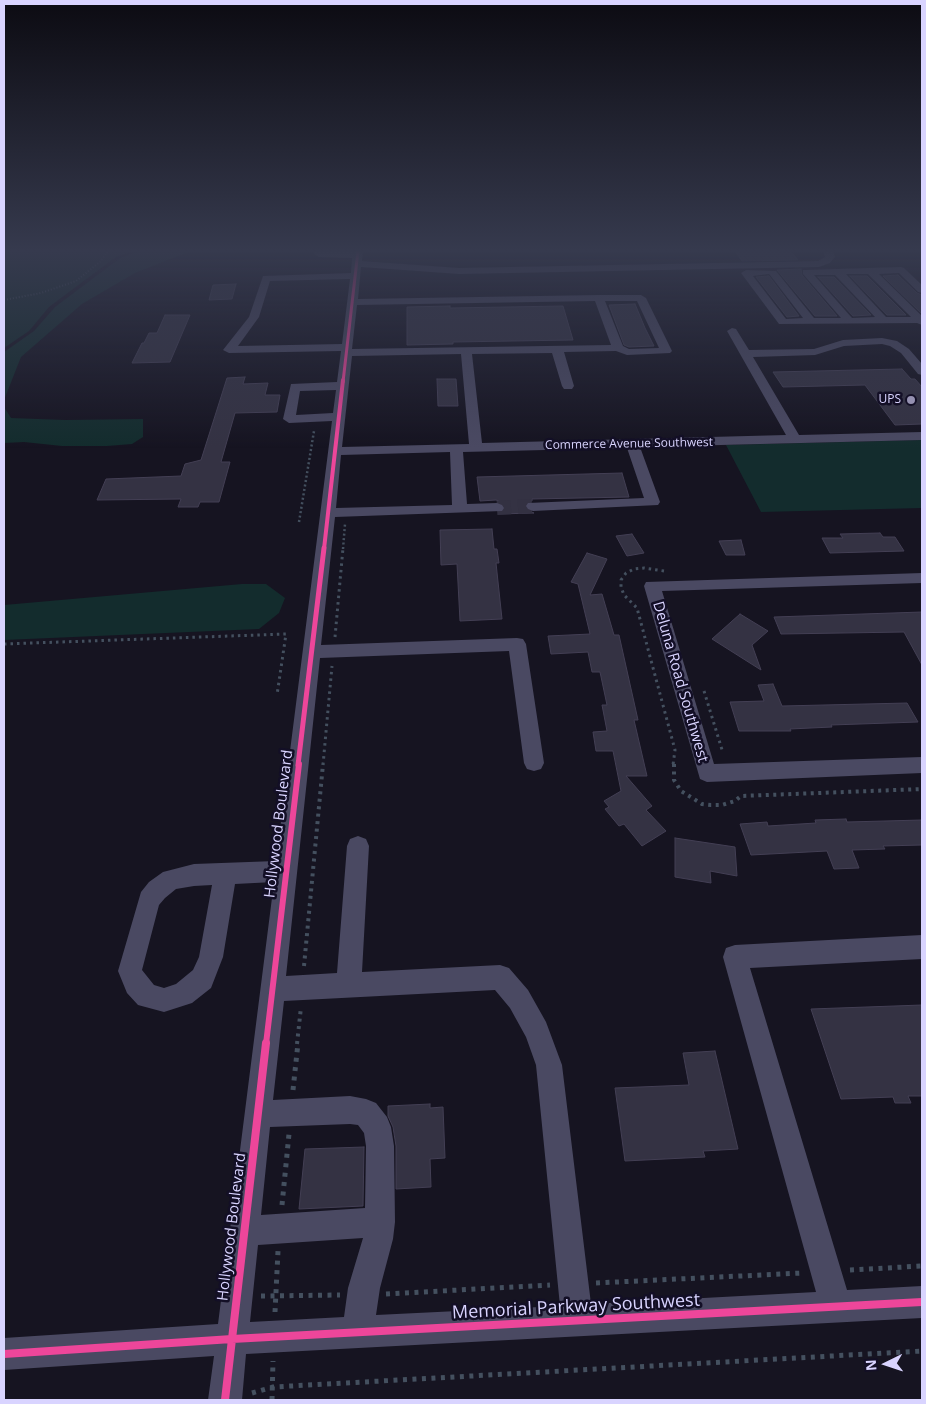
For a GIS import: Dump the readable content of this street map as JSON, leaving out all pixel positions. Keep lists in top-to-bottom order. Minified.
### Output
{"streets":{"street":["Commerce Avenue Southwest","Deluna Road Southwest","Hollywood Boulevard","Memorial Parkway Southwest"]},"crossings":[["Commerce Avenue Southwest","Hollywood Boulevard"],["Hollywood Boulevard","Memorial Parkway Southwest"]],"places":["UPS"],"north":"left"}
